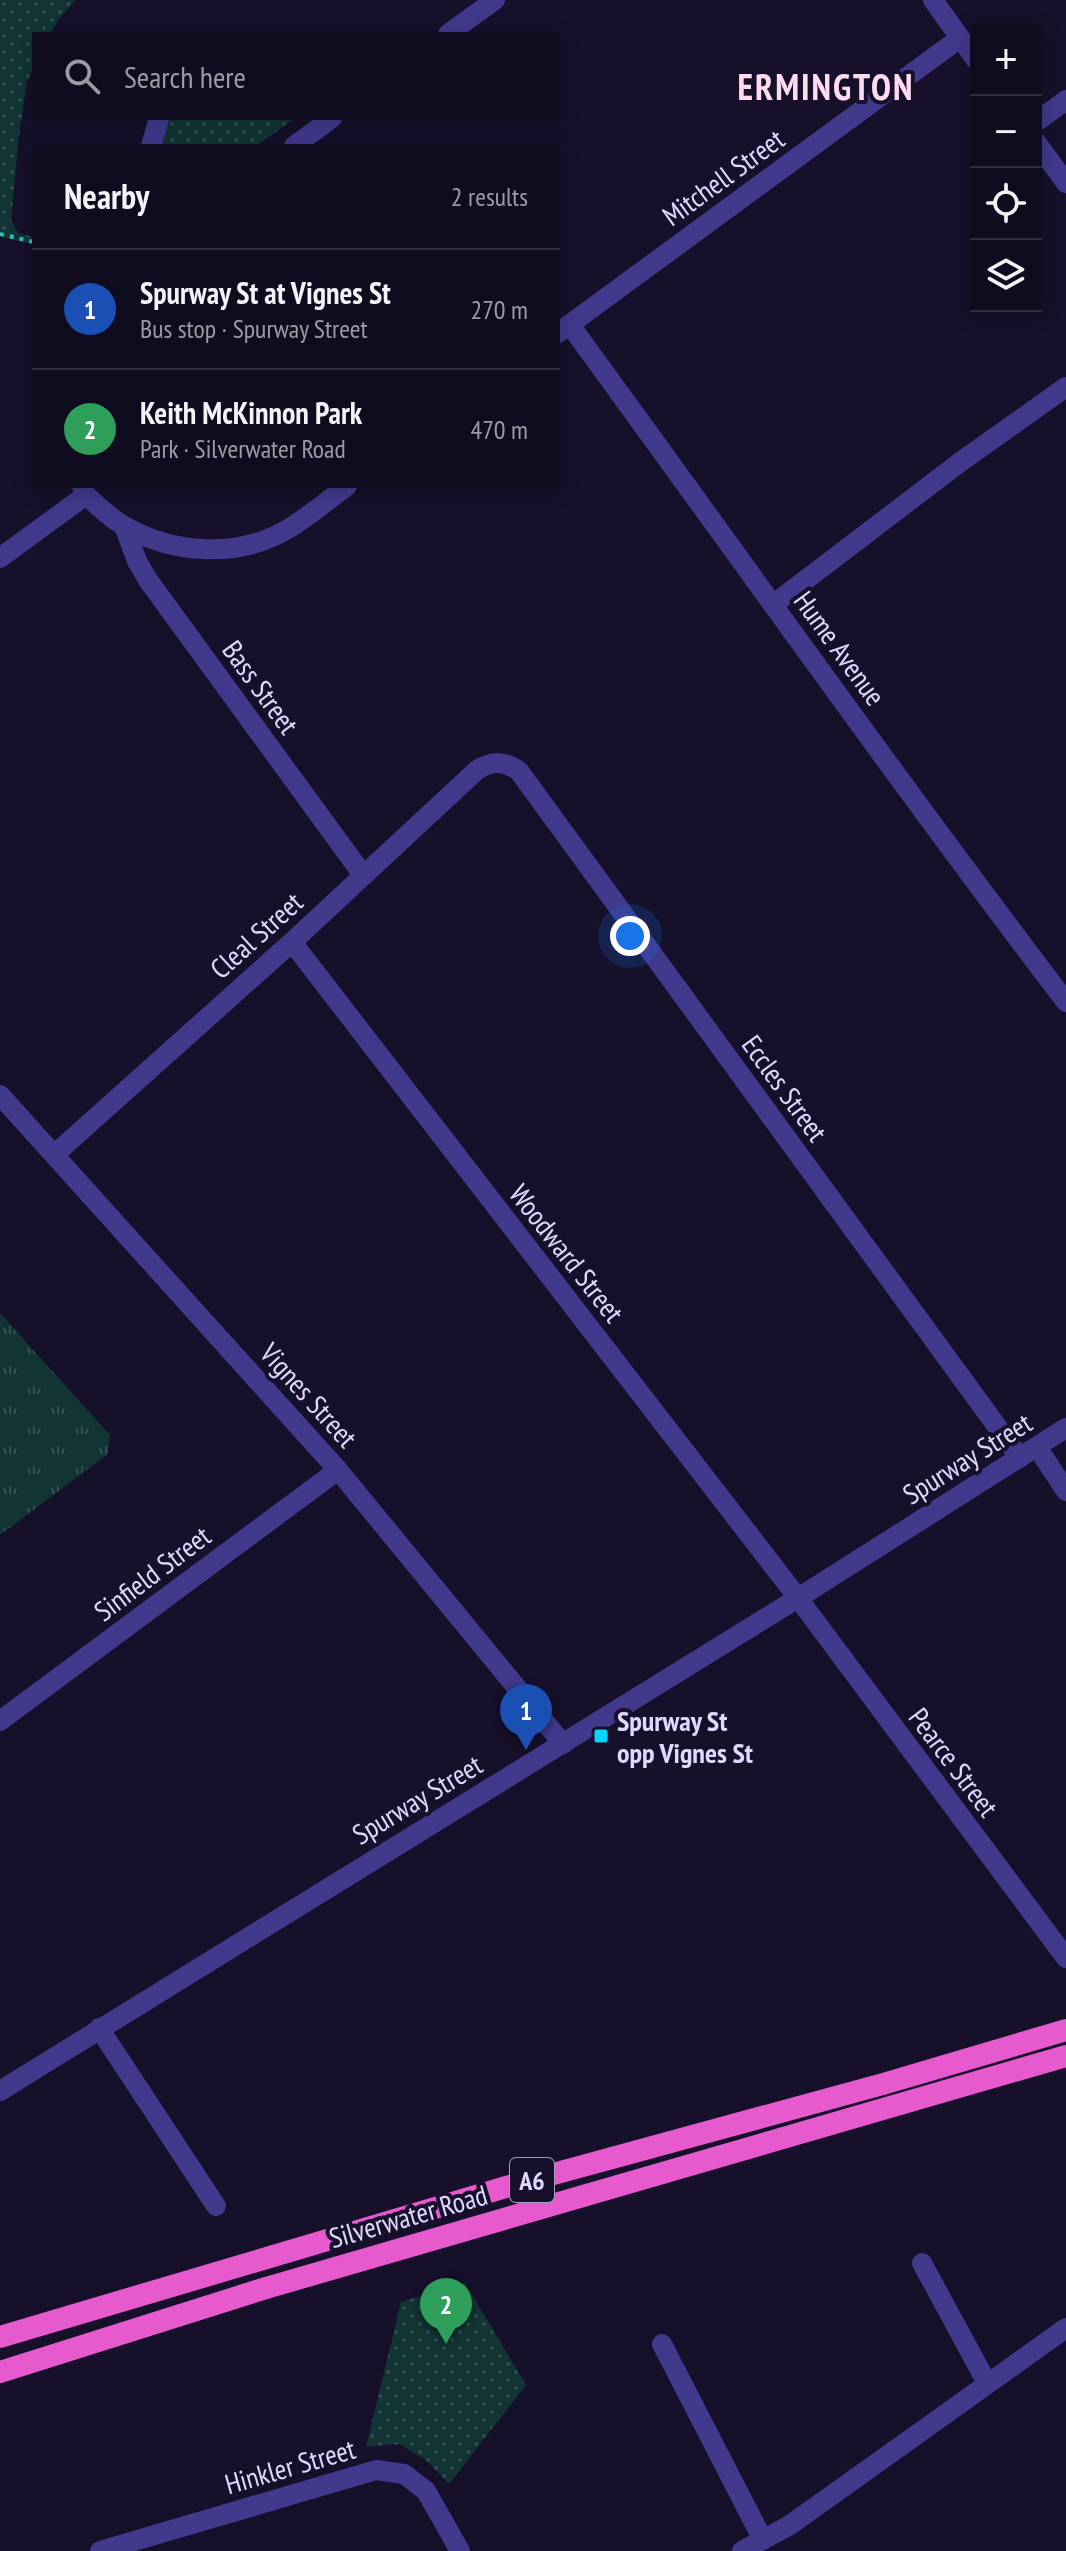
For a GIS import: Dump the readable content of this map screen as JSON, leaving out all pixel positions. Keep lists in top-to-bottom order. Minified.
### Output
{"streets":{"highway":["A6","Silverwater Road"],"street":["Mitchell Street","Hume Avenue","Bass Street","Cleal Street","Eccles Street","Woodward Street","Vignes Street","Spurway Street","Sinfield Street","Pearce Street","Hinkler Street"]},"crossings":[["Mitchell Street","Hume Avenue"],["Bass Street","Cleal Street"],["Cleal Street","Eccles Street"],["Cleal Street","Woodward Street"],["Cleal Street","Vignes Street"],["Eccles Street","Spurway Street"],["Woodward Street","Spurway Street"],["Woodward Street","Pearce Street"],["Vignes Street","Spurway Street"],["Vignes Street","Sinfield Street"],["Spurway Street","Pearce Street"]],"districts":["ERMINGTON"],"places":{"transit":["Spurway St opp Vignes St"]},"page":{"map_buttons":["+","−"],"search":"Search here","heading":["Nearby","2 results"],"list":[{"mark":"1","name":"Spurway St at Vignes St","note":"Bus stop · Spurway Street","value":"270 m"},{"mark":"2","name":"Keith McKinnon Park","note":"Park · Silverwater Road","value":"470 m"}],"pins":["1","2"]}}
